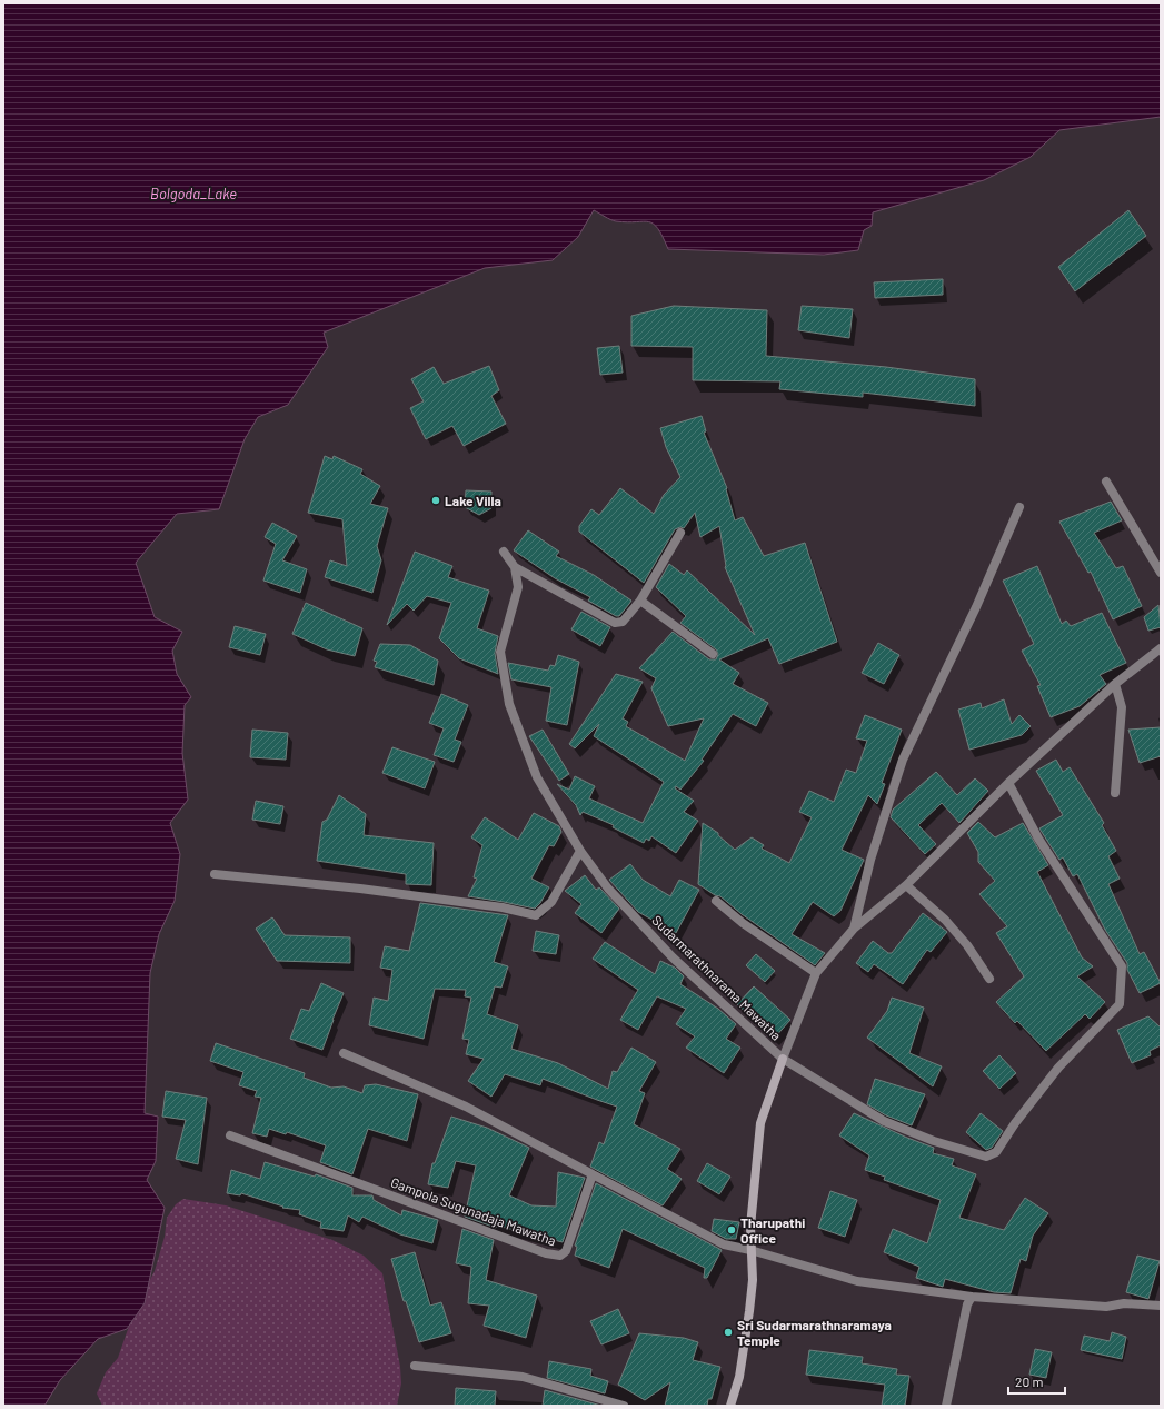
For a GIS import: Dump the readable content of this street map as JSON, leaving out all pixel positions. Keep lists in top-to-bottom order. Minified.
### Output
{"streets":{"street":["Sudarmarathnarama Mawatha","Gampola Sugunadaja Mawatha"]},"water":["Bolgoda_Lake"],"places":["Lake Villa","Tharupathi Office","Sri Sudarmarathnaramaya Temple"],"scale_bar":"20 m"}
